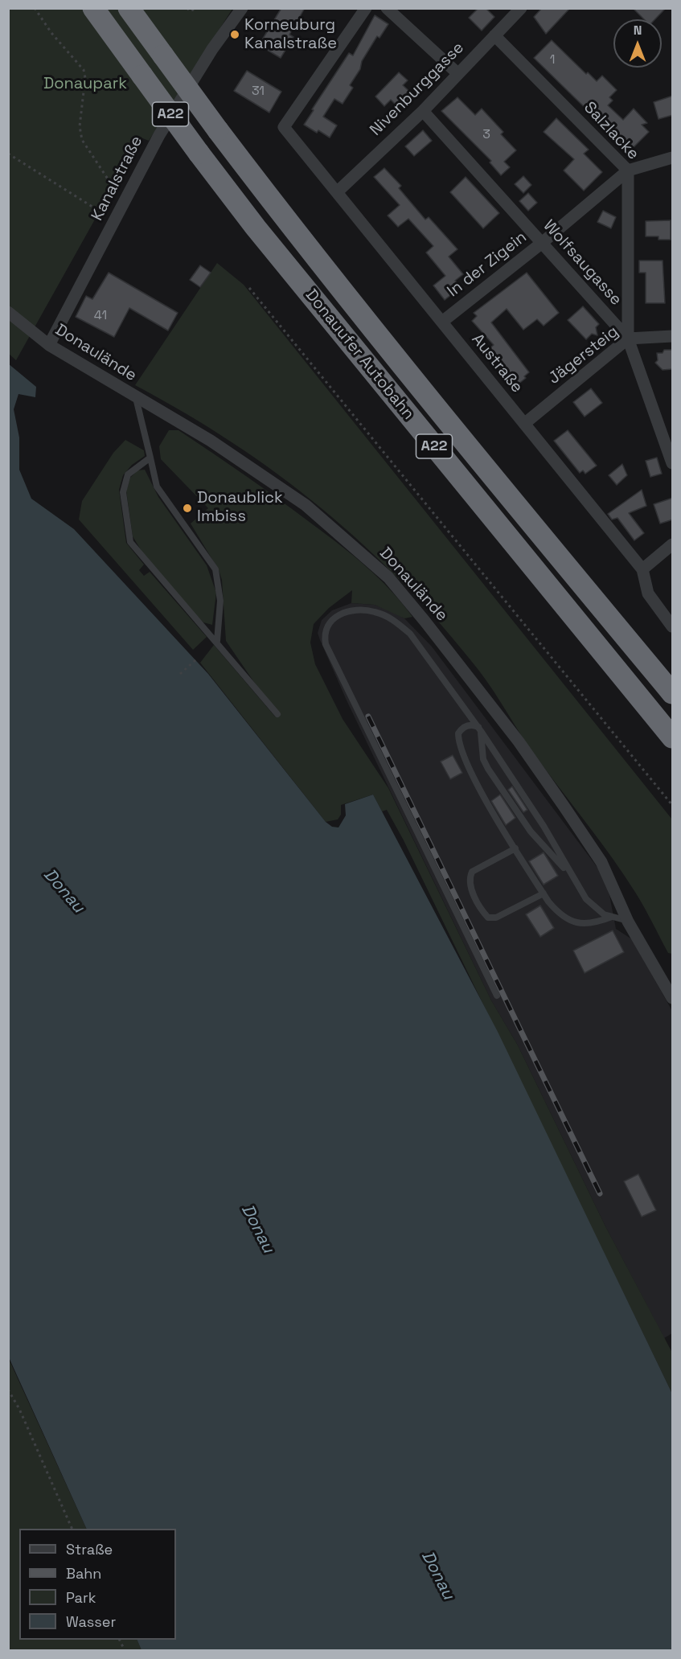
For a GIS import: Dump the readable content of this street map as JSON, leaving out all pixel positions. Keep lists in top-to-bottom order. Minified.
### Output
{"streets":{"highway":["A22","Donauufer Autobahn"],"street":["Nivenburggasse","Salzlacke","Kanalstraße","Wolfsaugasse","In der Zigein","Donaulände","Jägersteig","Austraße"]},"crossings":[["Nivenburggasse","Salzlacke"],["Nivenburggasse","Wolfsaugasse"],["Nivenburggasse","Austraße"],["Salzlacke","Wolfsaugasse"],["Salzlacke","In der Zigein"],["Salzlacke","Jägersteig"],["Kanalstraße","Donaulände"],["Wolfsaugasse","In der Zigein"],["Wolfsaugasse","Jägersteig"],["In der Zigein","Austraße"],["Jägersteig","Austraße"]],"water":["Donau"],"parks":["Donaupark"],"places":["Korneuburg Kanalstraße","Donaublick Imbiss"],"house_numbers":["1","31","3","41"],"legend":["Straße","Bahn","Park","Wasser"],"north":"top"}
